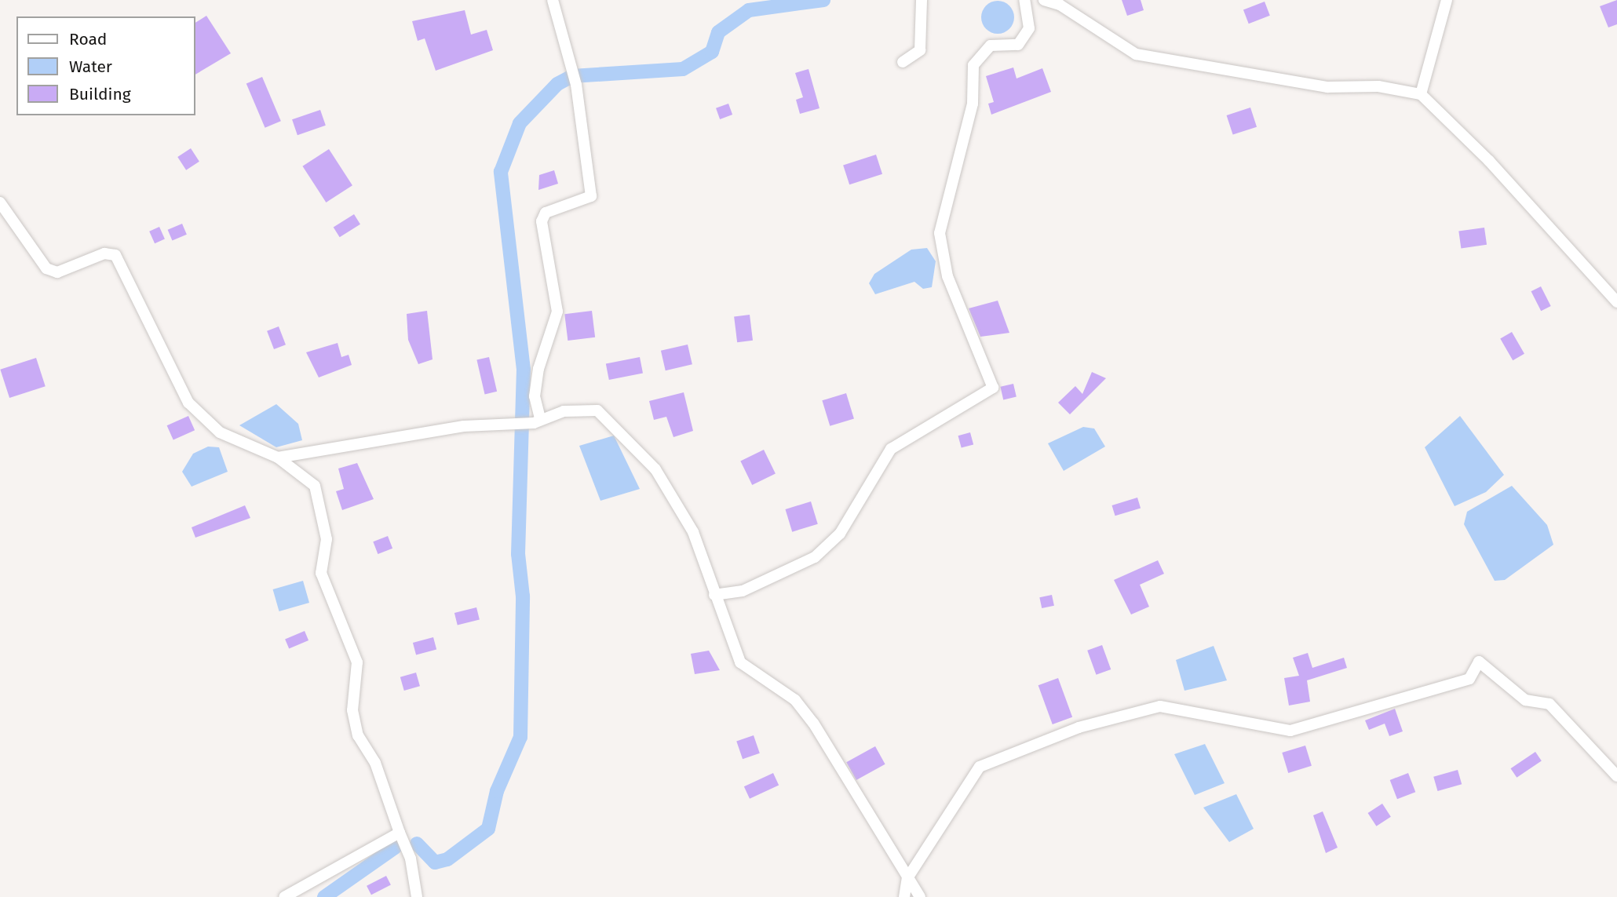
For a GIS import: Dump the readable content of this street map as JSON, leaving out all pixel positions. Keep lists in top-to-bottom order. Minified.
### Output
{"legend":["Road","Water","Building"]}
